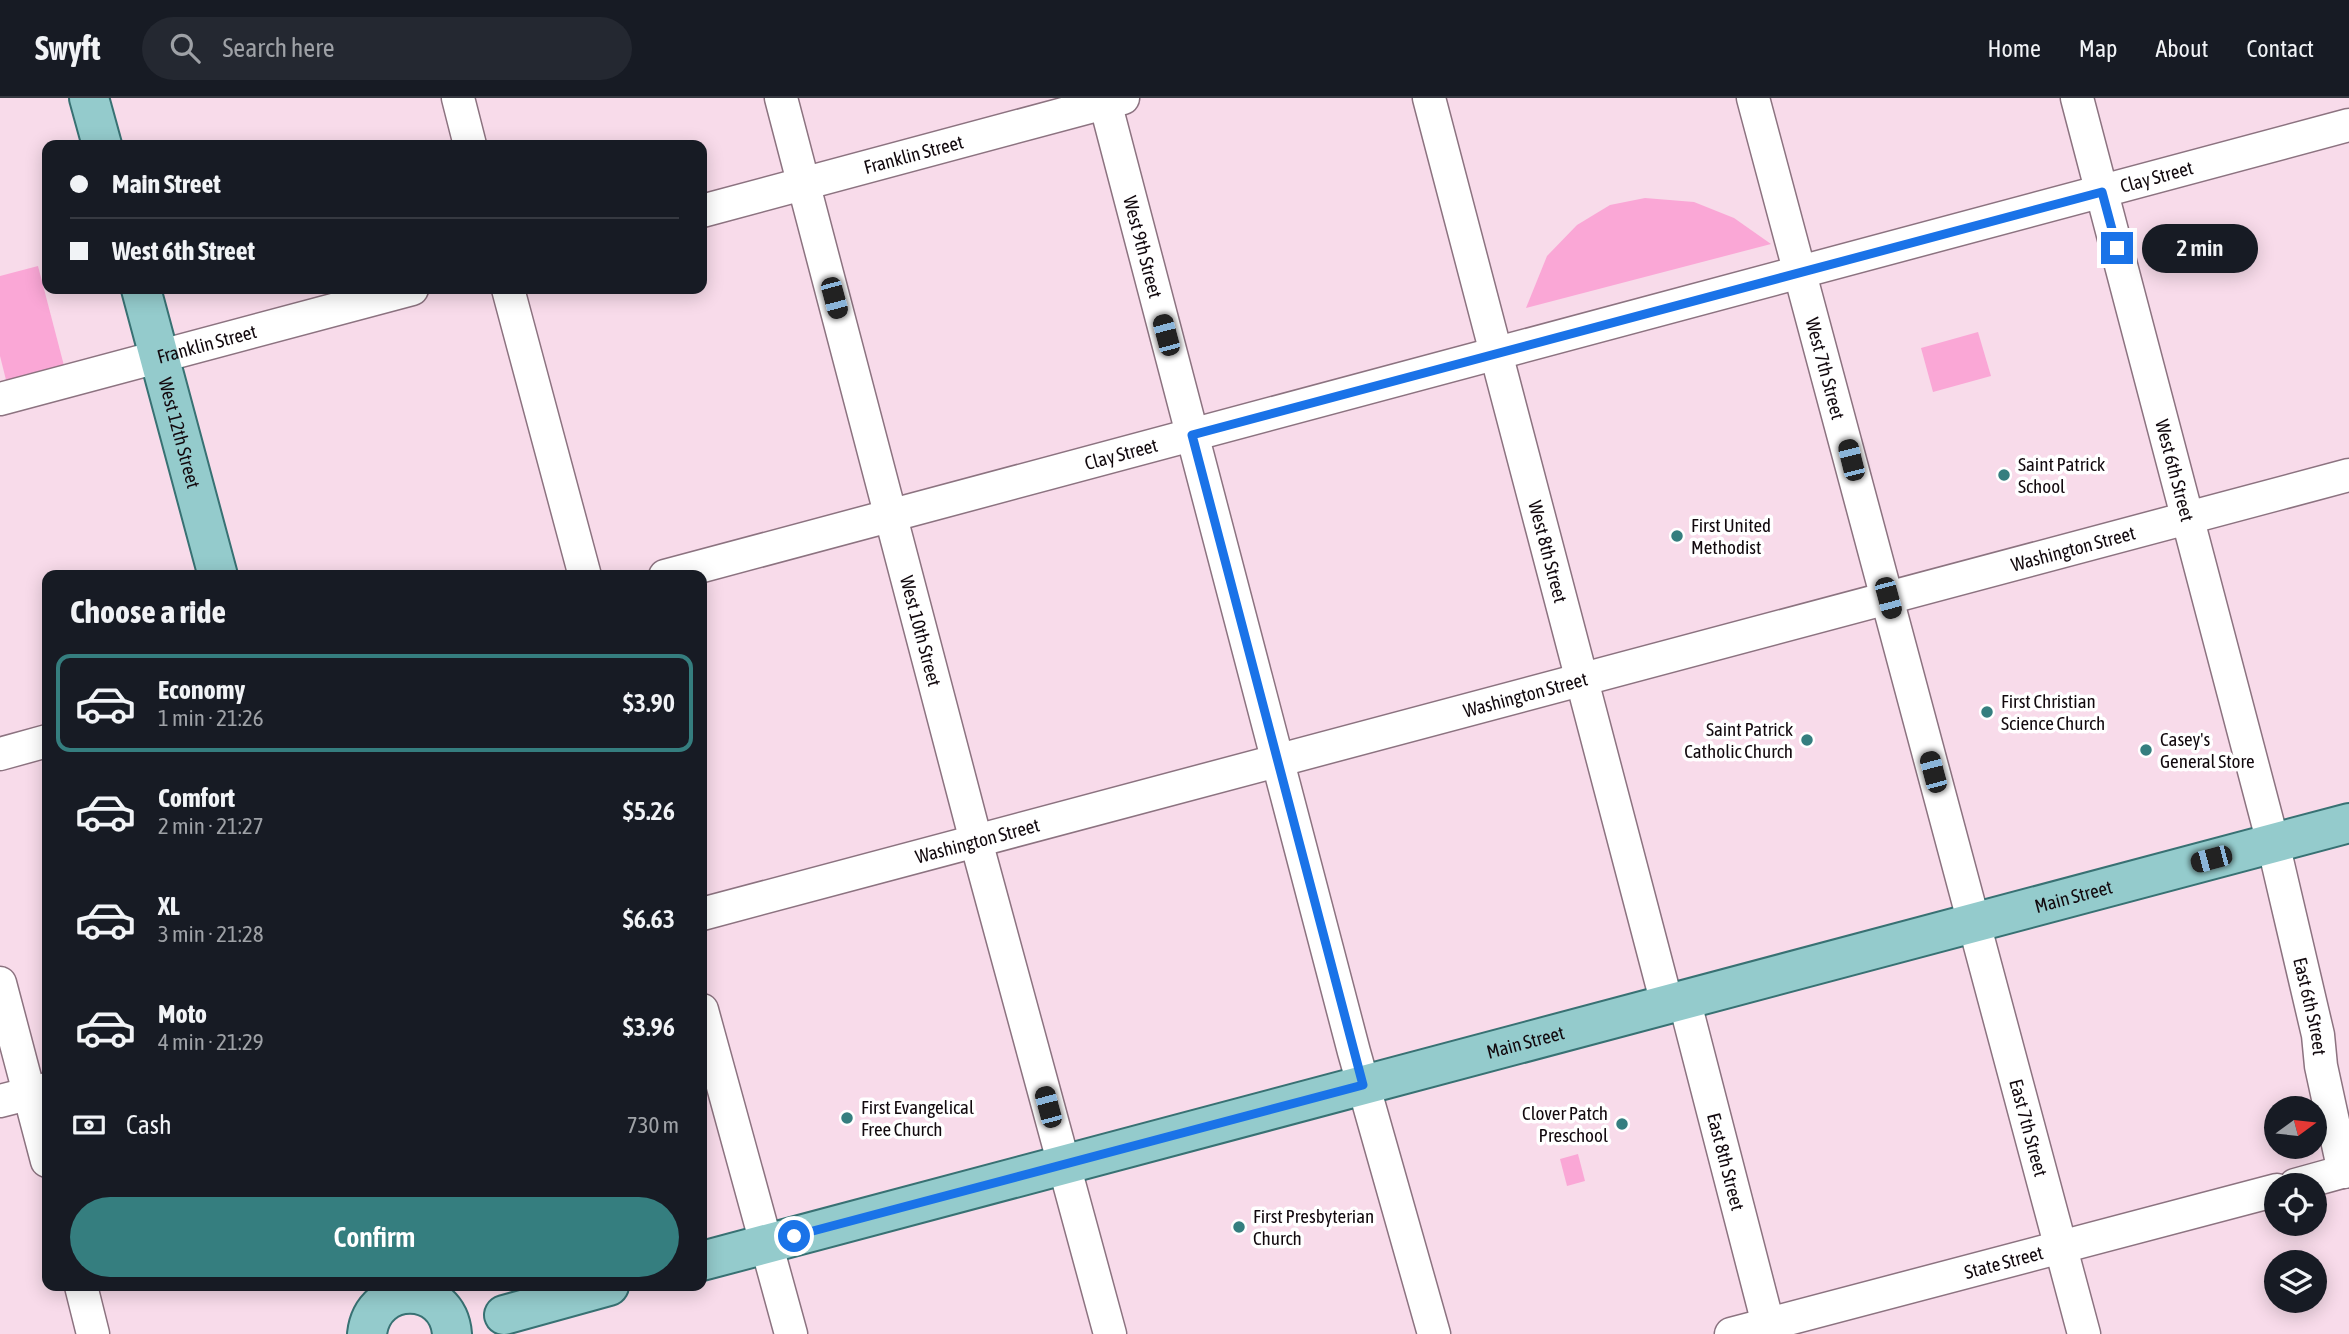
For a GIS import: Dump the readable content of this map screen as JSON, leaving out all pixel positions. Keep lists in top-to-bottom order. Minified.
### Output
{"streets":{"main road":["West 12th Street","Main Street"],"street":["Franklin Street","Clay Street","West 9th Street","West 7th Street","West 6th Street","Washington Street","West 8th Street","West 10th Street","East 6th Street","East 7th Street","East 8th Street","State Street"]},"crossings":[["Franklin Street","West 9th Street"],["Franklin Street","West 12th Street"],["Franklin Street","West 10th Street"],["Clay Street","West 9th Street"],["Clay Street","West 7th Street"],["Clay Street","West 6th Street"],["Clay Street","West 8th Street"],["Clay Street","West 10th Street"],["West 9th Street","Washington Street"],["West 9th Street","Main Street"],["West 7th Street","Washington Street"],["West 7th Street","Main Street"],["West 7th Street","East 7th Street"],["West 6th Street","Washington Street"],["West 6th Street","Main Street"],["West 6th Street","East 6th Street"],["Washington Street","West 8th Street"],["Washington Street","West 10th Street"],["West 8th Street","Main Street"],["West 8th Street","East 8th Street"],["West 10th Street","Main Street"],["Main Street","East 6th Street"],["Main Street","East 7th Street"],["Main Street","East 8th Street"],["East 7th Street","State Street"],["East 8th Street","State Street"]],"places":["Saint Patrick School","First United Methodist","First Christian Science Church","Saint Patrick Catholic Church","Casey's General Store","First Evangelical Free Church","Clover Patch Preschool","First Presbyterian Church"],"north":"right","page":{"header":"Swyft","search":"Search here","nav":["Home","Map","About","Contact"],"banner":["Main Street","West 6th Street"],"bubble":"2 min","heading":"Choose a ride","list":[{"name":"Economy","note":"1 min · 21:26","value":"$3.90"},{"name":"Comfort","note":"2 min · 21:27","value":"$5.26"},{"name":"XL","note":"3 min · 21:28","value":"$6.63"},{"name":"Moto","note":"4 min · 21:29","value":"$3.96"}],"pay":["Cash","730 m"],"buttons":"Confirm"}}
